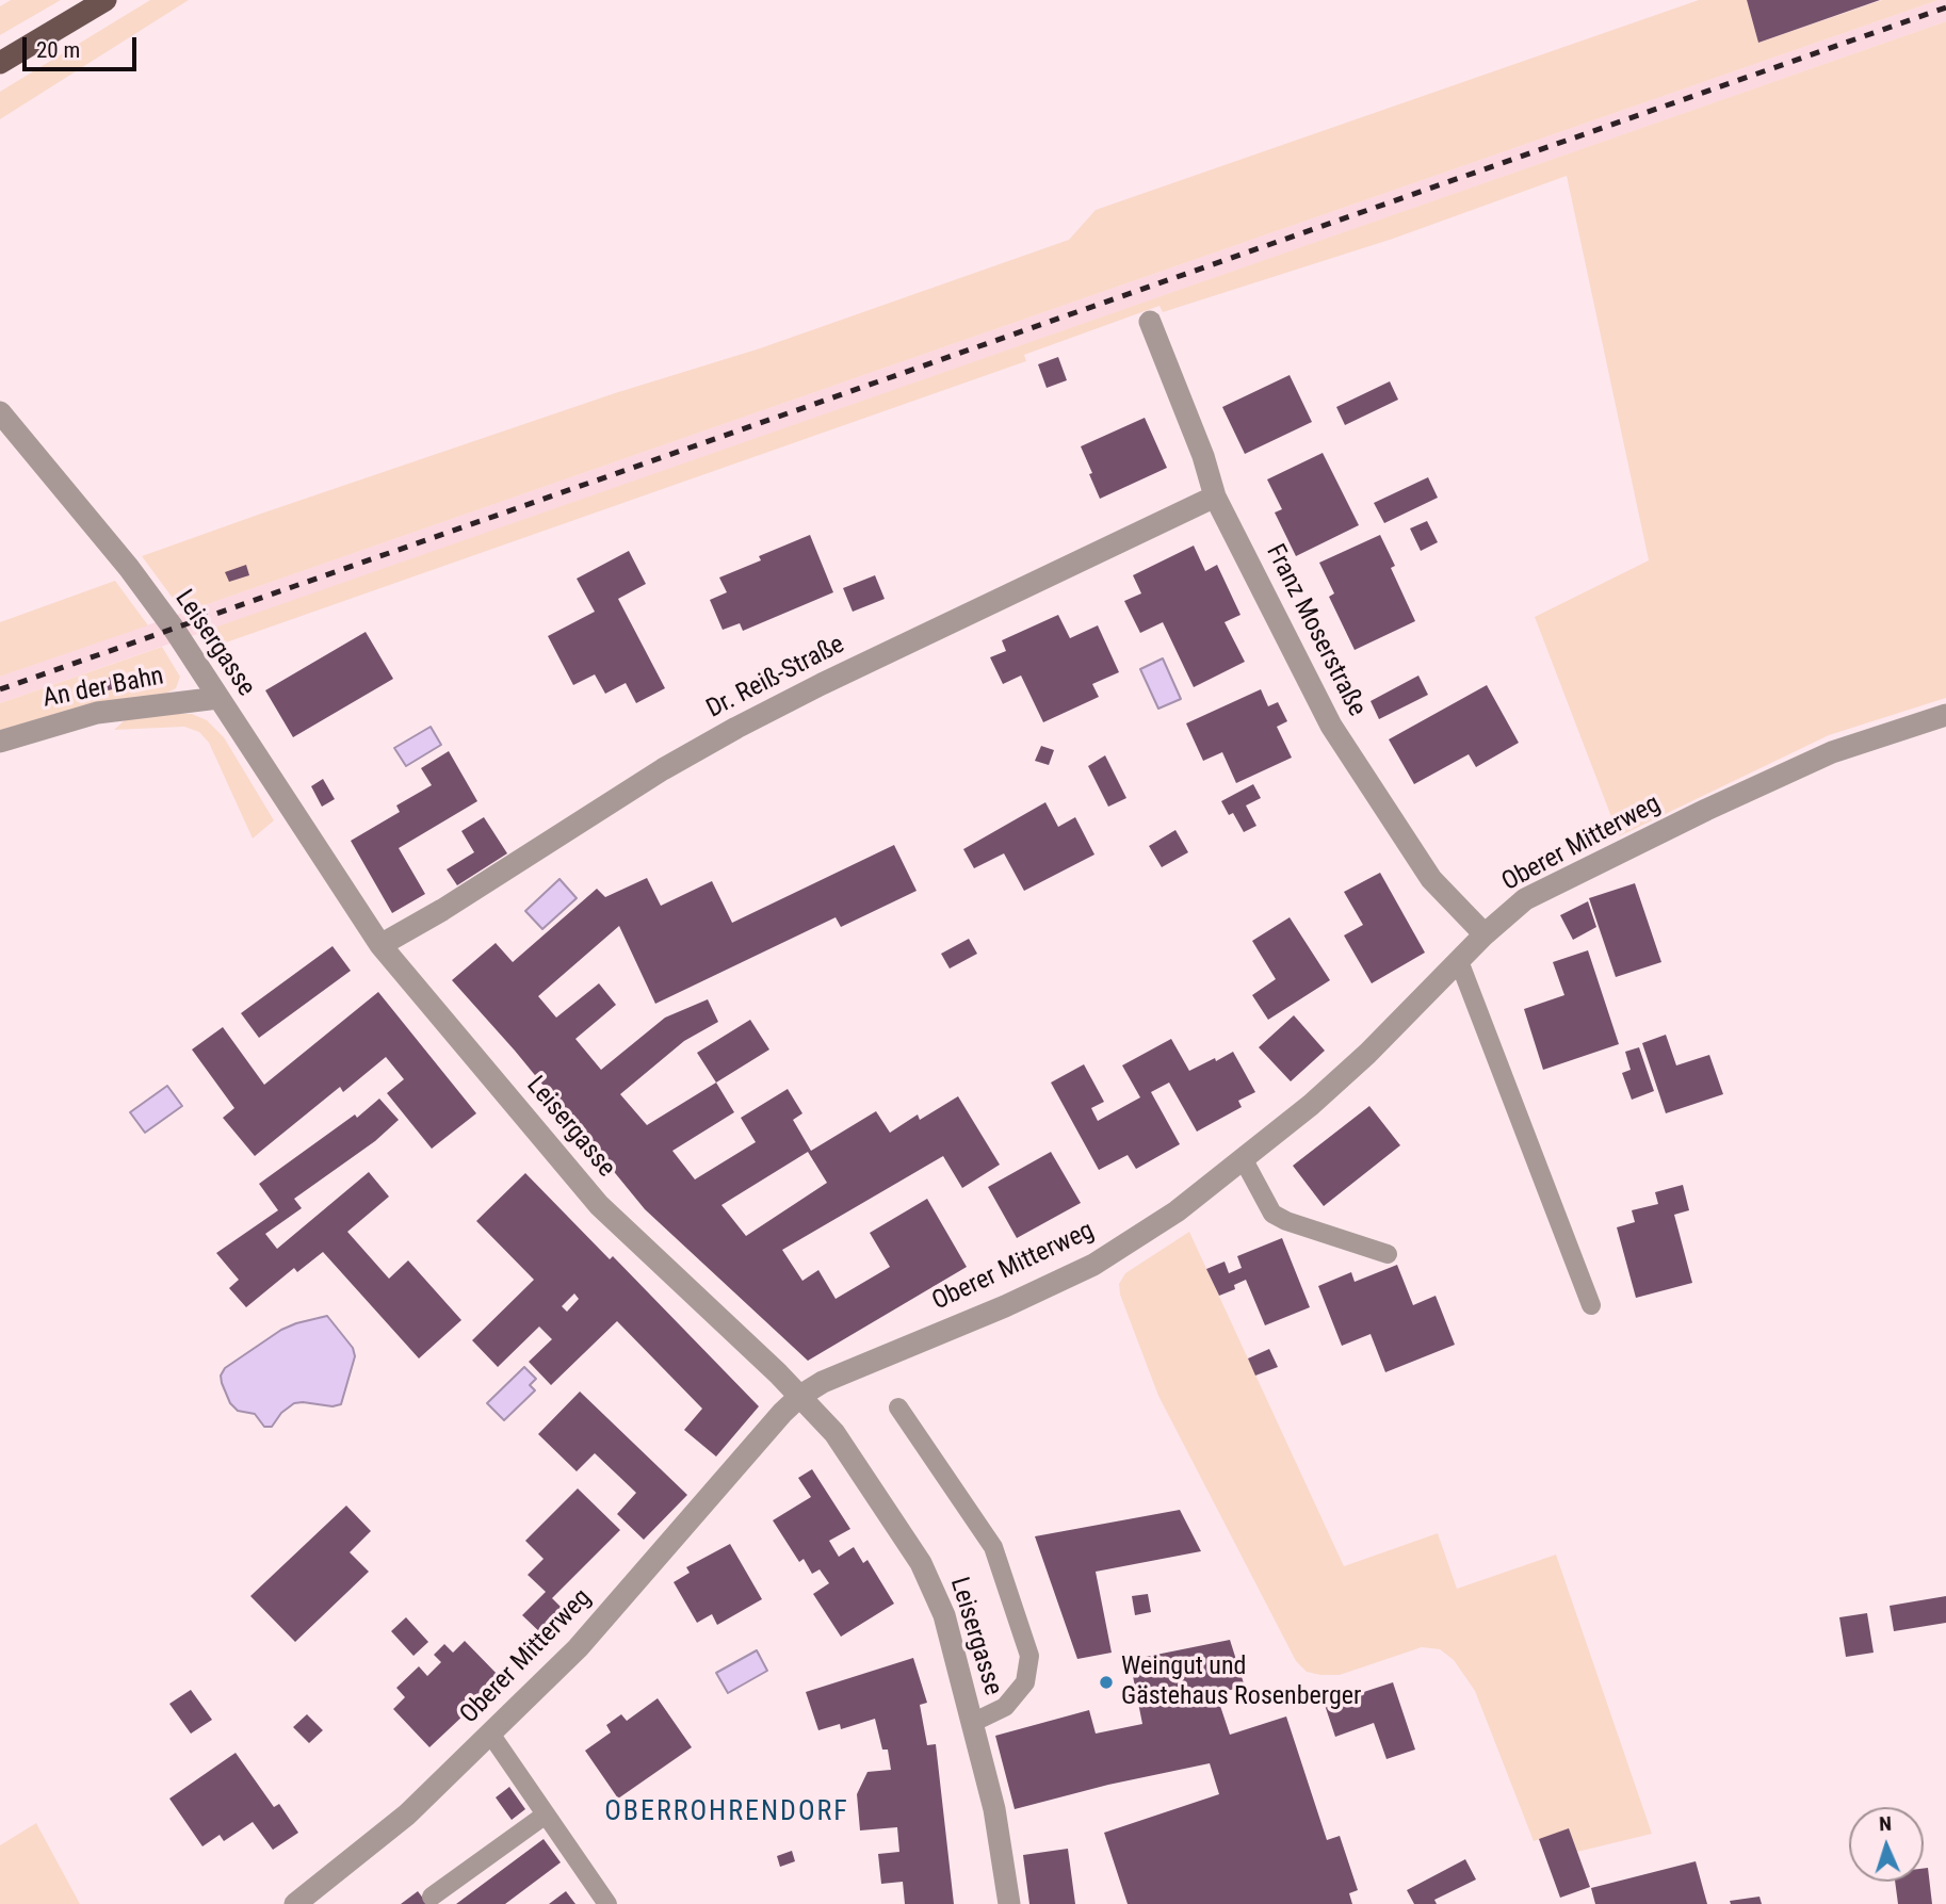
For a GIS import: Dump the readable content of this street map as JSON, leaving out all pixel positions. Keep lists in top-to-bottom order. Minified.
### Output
{"streets":{"street":["Franz Moserstraße","Leisergasse","Dr. Reiß-Straße","An der Bahn","Oberer Mitterweg"]},"crossings":[["Franz Moserstraße","Dr. Reiß-Straße"],["Franz Moserstraße","Oberer Mitterweg"],["Leisergasse","Dr. Reiß-Straße"],["Leisergasse","An der Bahn"],["Leisergasse","Oberer Mitterweg"]],"districts":["OBERROHRENDORF"],"places":["Weingut und Gästehaus Rosenberger"],"scale_bar":"20 m","north":"top"}
